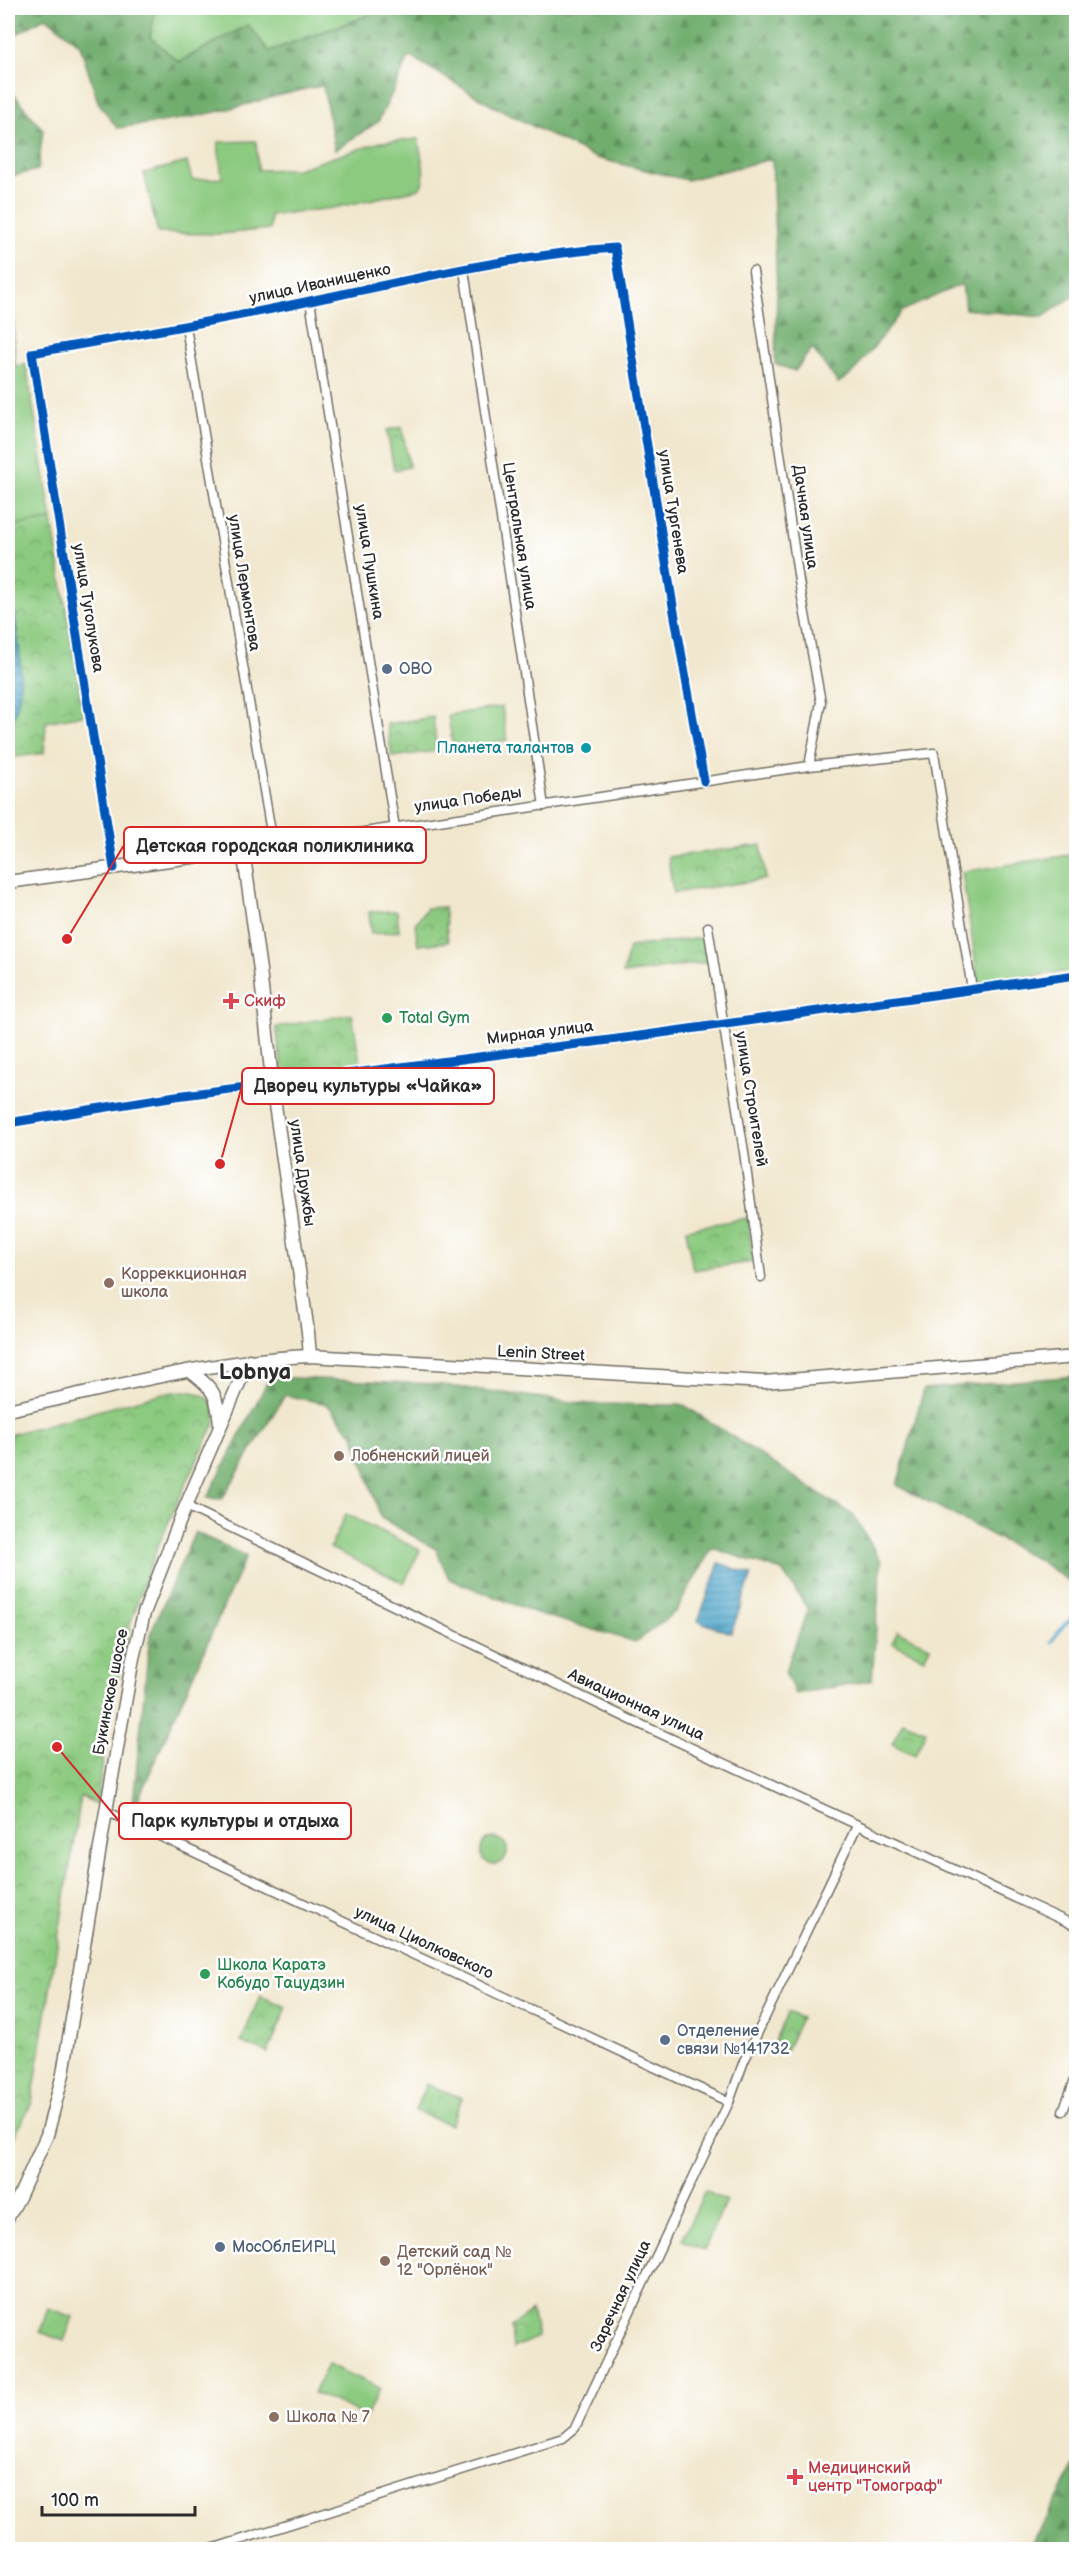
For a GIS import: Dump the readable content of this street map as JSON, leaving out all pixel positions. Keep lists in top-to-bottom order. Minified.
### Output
{"streets":{"main road":["улица Победы","улица Дружбы","Lenin Street","Букинское шоссе"],"street":["улица Иванищенко","улица Тургенева","Дачная улица","Центральная улица","улица Пушкина","улица Лермонтова","улица Туголукова","Мирная улица","улица Строителей","Авиационная улица","улица Циолковского","Заречная улица"]},"crossings":[["улица Иванищенко","улица Тургенева"],["улица Иванищенко","Центральная улица"],["улица Иванищенко","улица Пушкина"],["улица Иванищенко","улица Лермонтова"],["улица Иванищенко","улица Туголукова"],["улица Тургенева","улица Победы"],["Дачная улица","улица Победы"],["Центральная улица","улица Победы"],["улица Пушкина","улица Победы"],["улица Лермонтова","улица Победы"],["улица Туголукова","улица Победы"],["улица Победы","Мирная улица"],["улица Победы","улица Дружбы"],["Мирная улица","улица Строителей"],["Мирная улица","улица Дружбы"],["улица Дружбы","Lenin Street"],["Lenin Street","Букинское шоссе"],["Букинское шоссе","Авиационная улица"],["Букинское шоссе","улица Циолковского"],["Авиационная улица","Заречная улица"],["улица Циолковского","Заречная улица"]],"districts":["Lobnya"],"places":{"other":["ОВО","Планета талантов","Детская городская поликлиника","Total Gym","Дворец культуры «Чайка»","Корреккционная школа","Лобненский лицей","Парк культуры и отдыха","Школа Каратэ Кобудо Тацудзин","Отделение связи №141732","МосОблЕИРЦ","Детский сад № 12 \"Орлёнок\"","Школа № 7"],"health":["Скиф","Медицинский центр \"Томограф\""]},"scale_bar":"100 m"}
